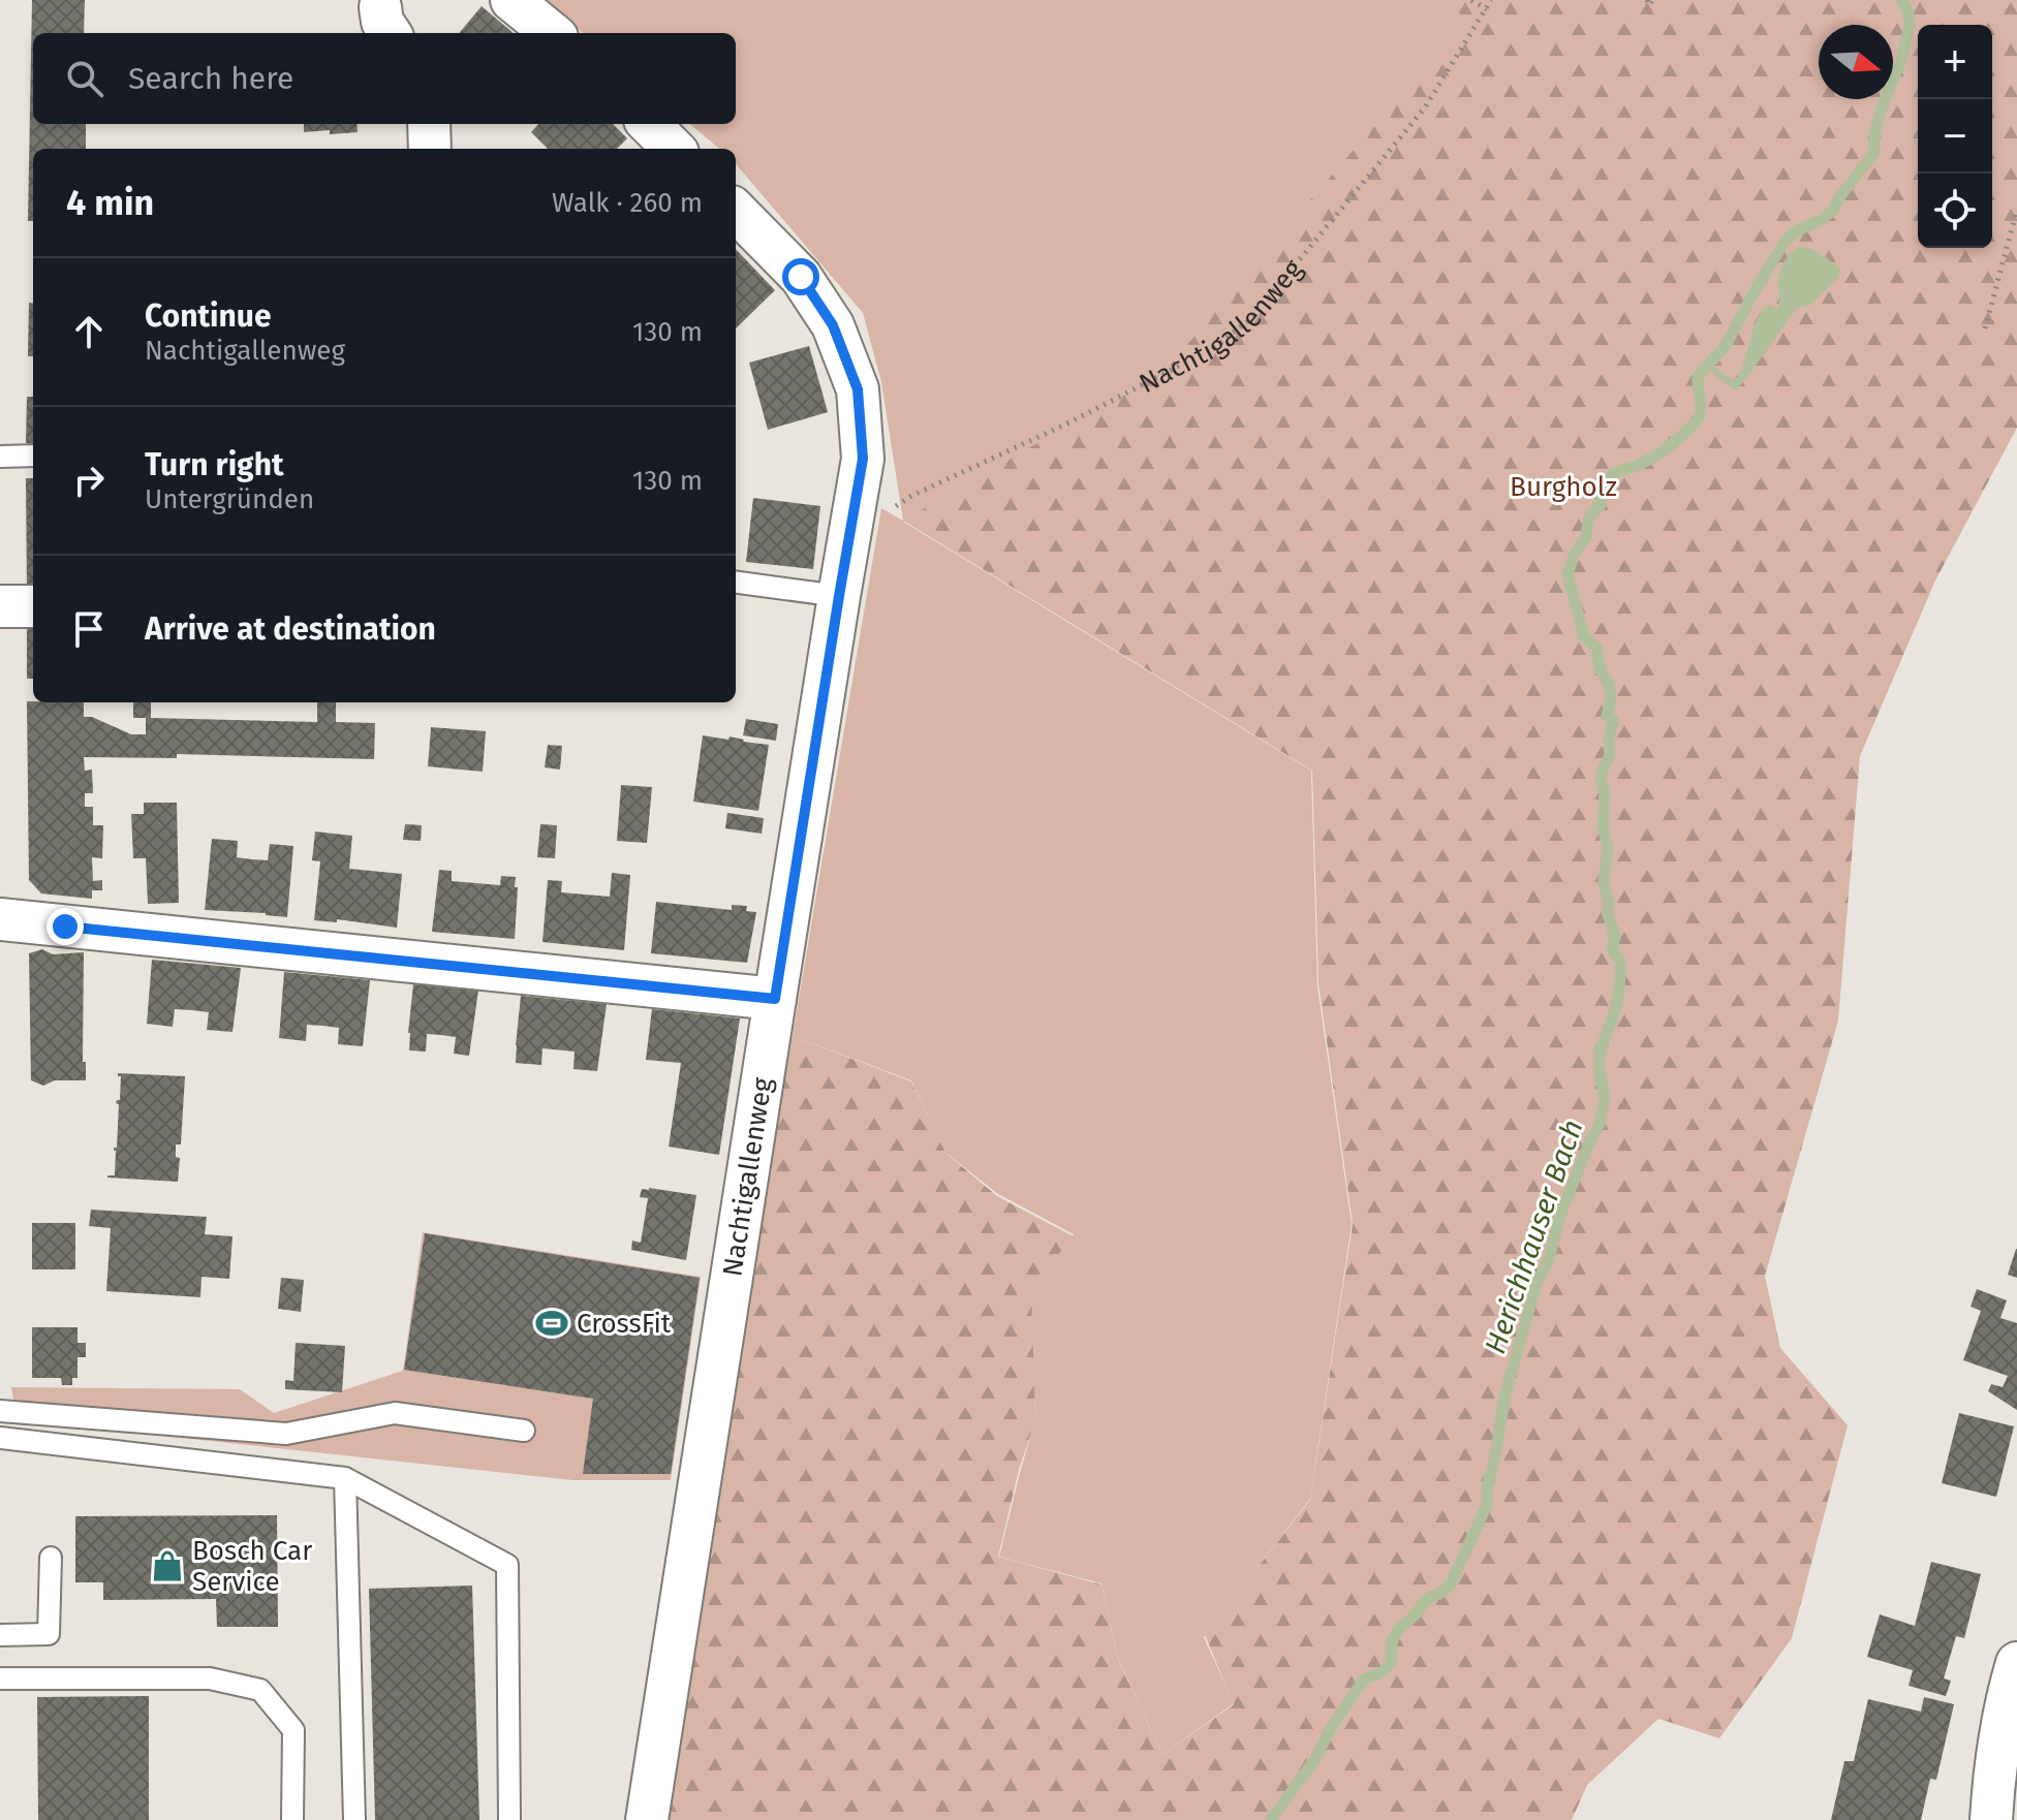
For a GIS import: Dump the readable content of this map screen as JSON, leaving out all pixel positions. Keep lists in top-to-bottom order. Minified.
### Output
{"streets":{"street":["Nachtigallenweg"]},"water":["Herichhauser Bach"],"parks":["Burgholz"],"places":{"sports":["CrossFit"],"shop":["Bosch Car Service"]},"north":"right","page":{"map_buttons":["+","−"],"search":"Search here","heading":["4 min","Walk · 260 m"],"list":[["Continue","Nachtigallenweg","130 m"],["Turn right","Untergründen","130 m"],"Arrive at destination"]}}
